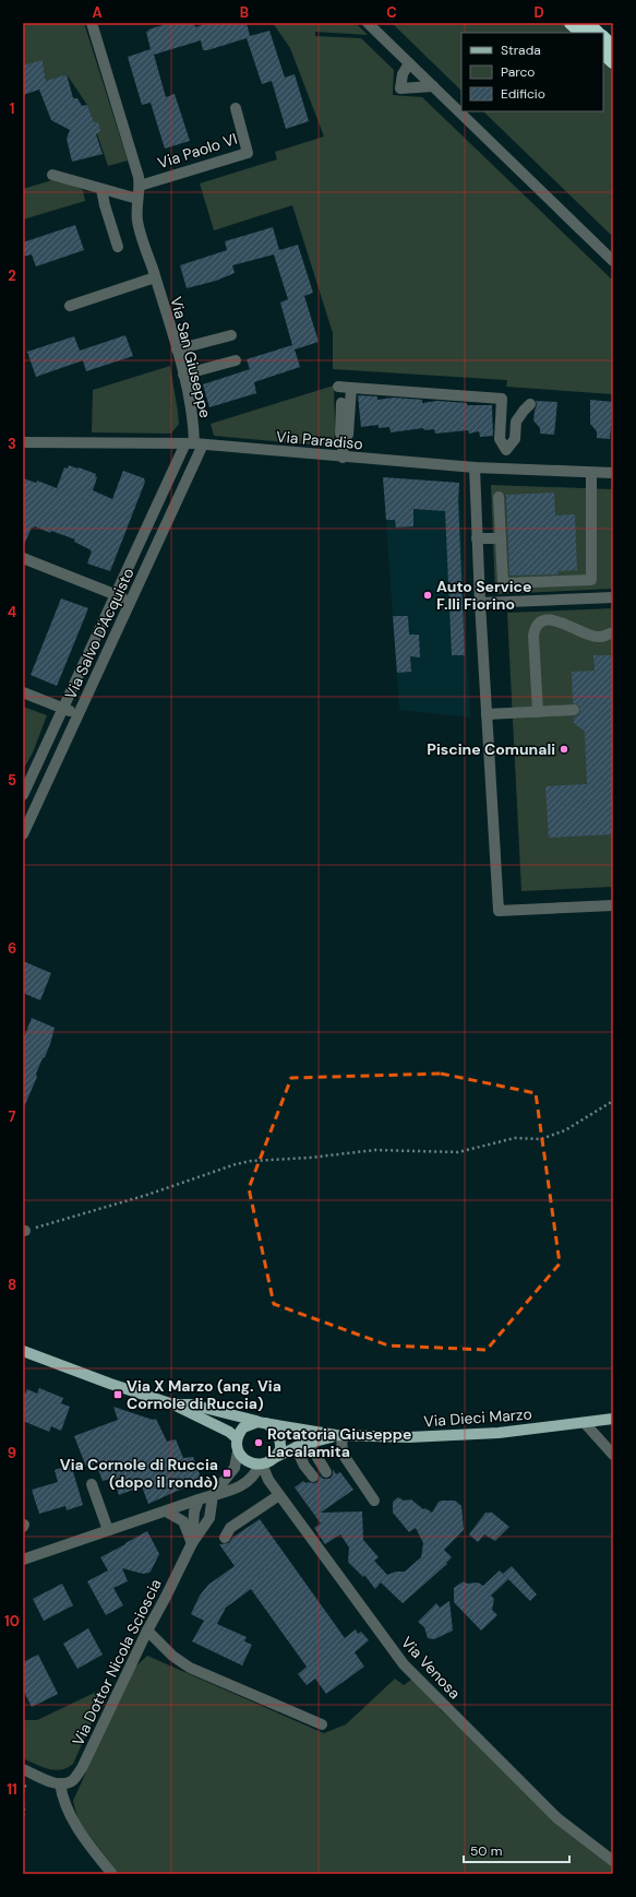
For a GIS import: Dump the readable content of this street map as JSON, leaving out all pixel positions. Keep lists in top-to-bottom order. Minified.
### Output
{"streets":{"main road":["Via Dieci Marzo"],"street":["Via Paolo VI","Via San Giuseppe","Via Paradiso","Via Salvo D'Acquisto","Via Dottor Nicola Scioscia","Via Venosa"]},"crossings":[["Via Paolo VI","Via San Giuseppe"],["Via San Giuseppe","Via Paradiso"],["Via San Giuseppe","Via Salvo D'Acquisto"],["Via Paradiso","Via Salvo D'Acquisto"],["Via Dieci Marzo","Via Venosa"]],"places":{"other":["Auto Service F.lli Fiorino","Piscine Comunali","Rotatoria Giuseppe Lacalamita"],"transit":["Via X Marzo (ang. Via Cornole di Ruccia)","Via Cornole di Ruccia (dopo il rondò)"]},"legend":["Strada","Parco","Edificio"],"scale_bar":"50 m","grid":{"columns":["A","B","C","D"],"rows":["1","2","3","4","5","6","7","8","9","10","11"]}}
